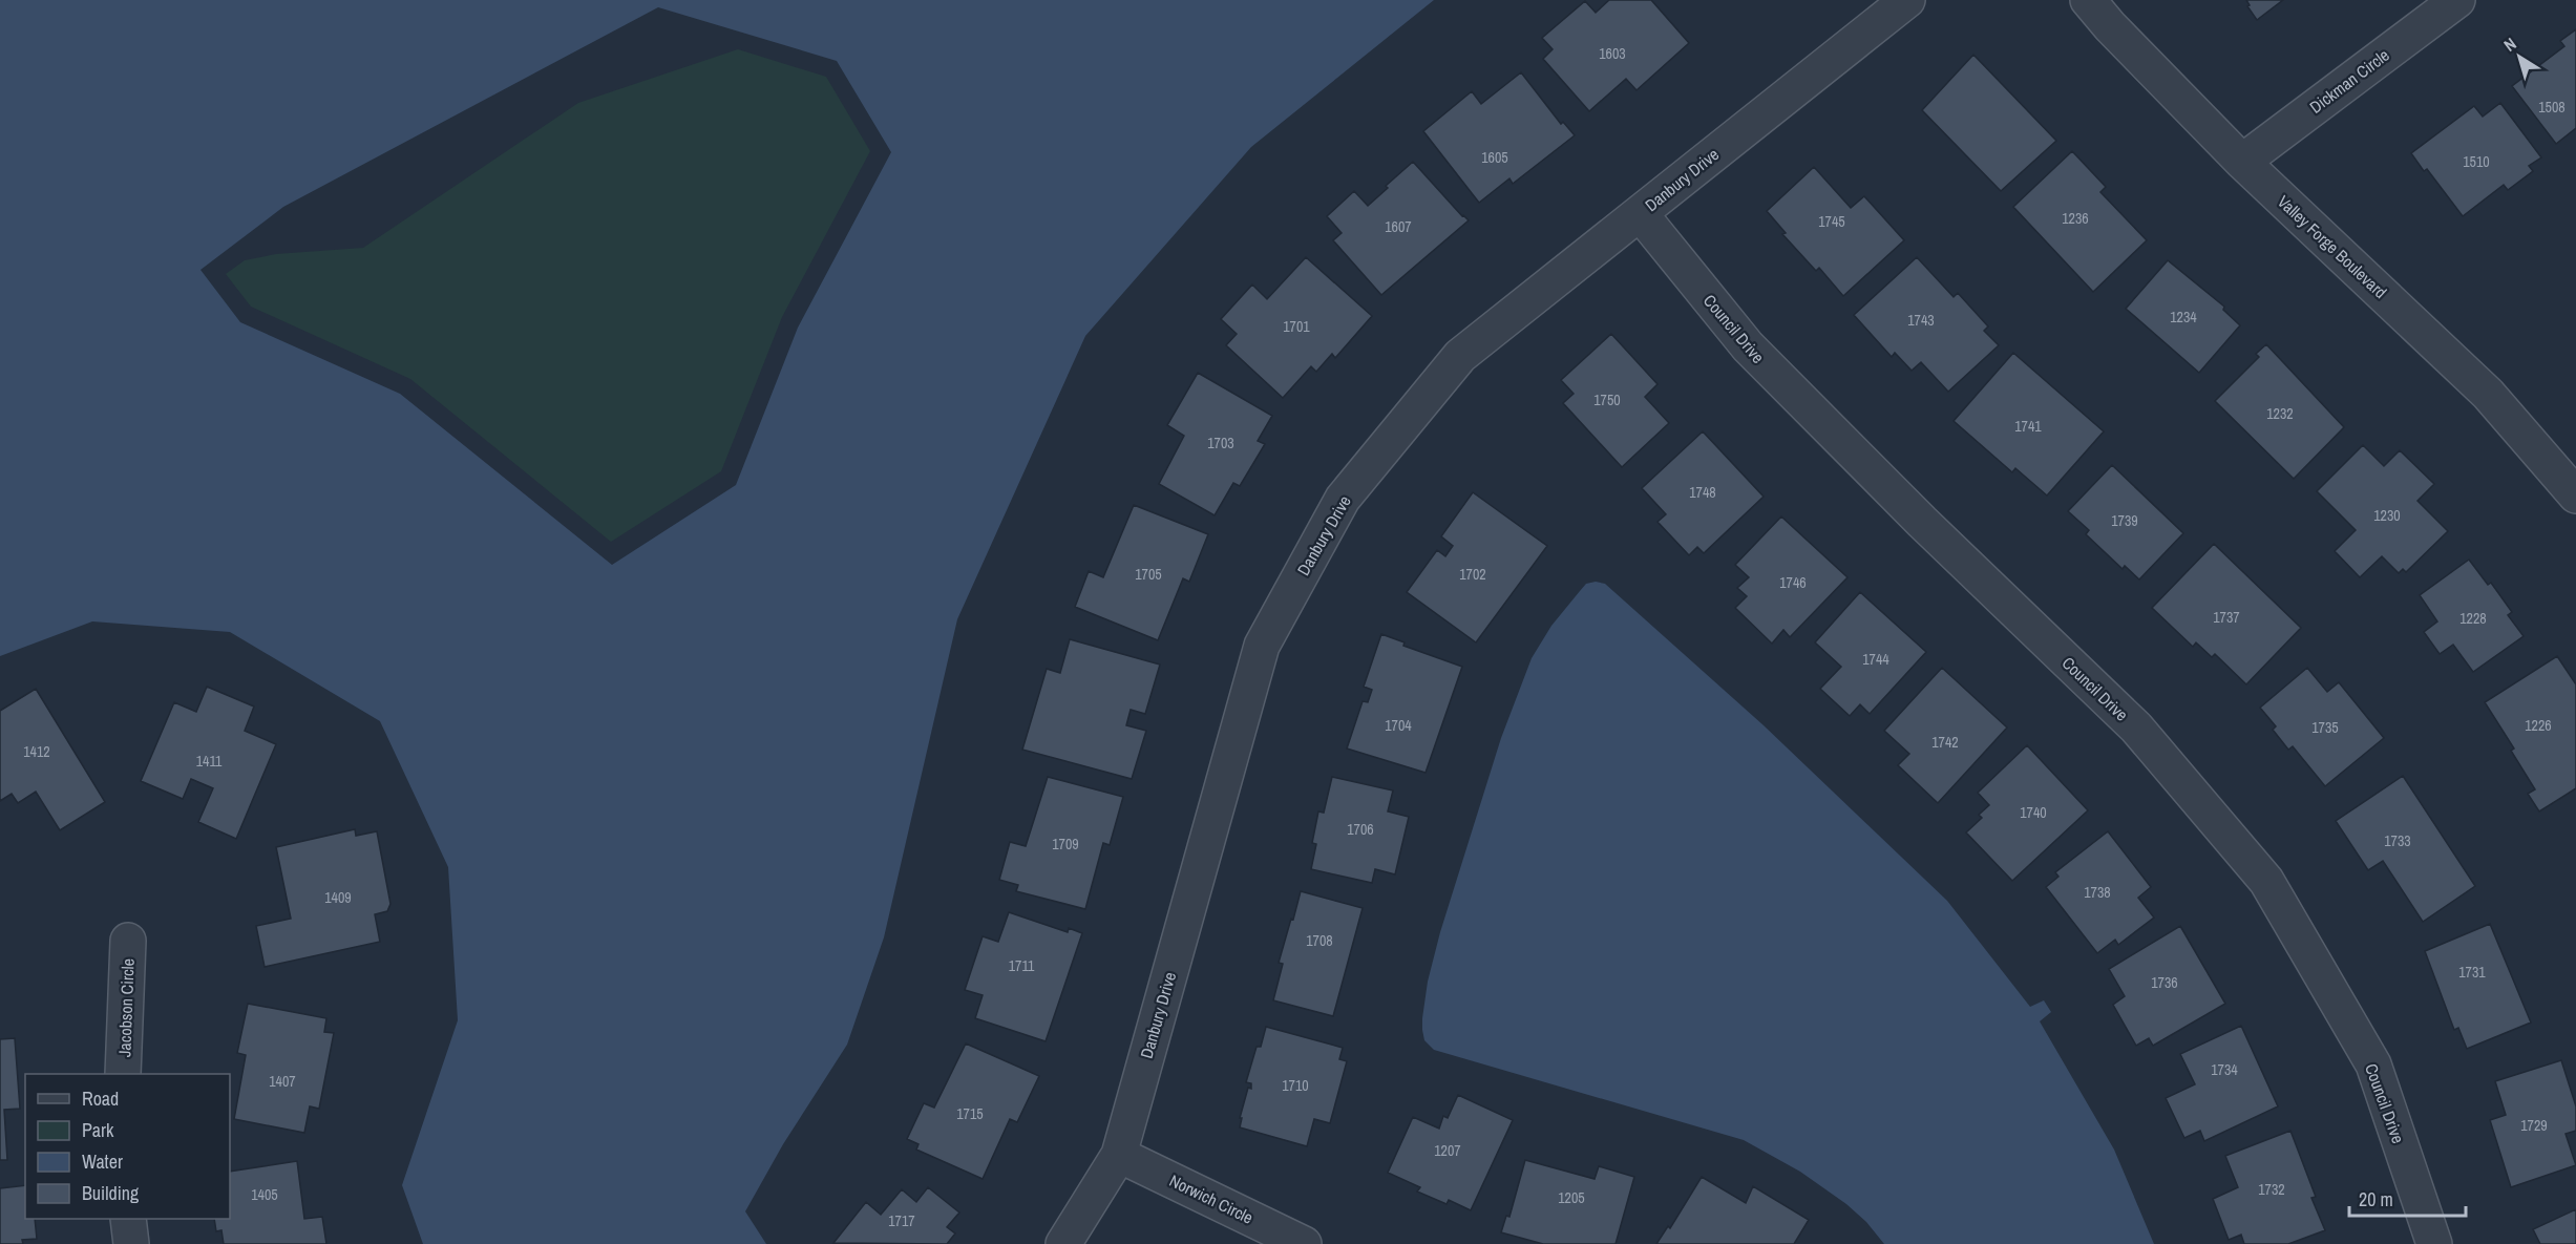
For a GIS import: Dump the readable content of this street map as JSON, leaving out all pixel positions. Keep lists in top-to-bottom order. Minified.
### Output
{"streets":{"street":["Dickman Circle","Danbury Drive","Valley Forge Boulevard","Council Drive","Jacobson Circle","Norwich Circle"]},"crossings":[["Dickman Circle","Valley Forge Boulevard"],["Danbury Drive","Council Drive"],["Danbury Drive","Norwich Circle"]],"house_numbers":["1603","1508","1605","1510","1236","1745","1607","1234","1743","1701","1750","1232","1741","1703","1748","1230","1739","1705","1702","1746","1737","1228","1744","1704","1226","1735","1742","1412","1411","1740","1706","1733","1709","1738","1409","1708","1711","1731","1736","1734","1407","1710","1715","1729","1207","1732","1405","1205","1717"],"legend":["Road","Park","Water","Building"],"scale_bar":"20 m","north":"top left"}
